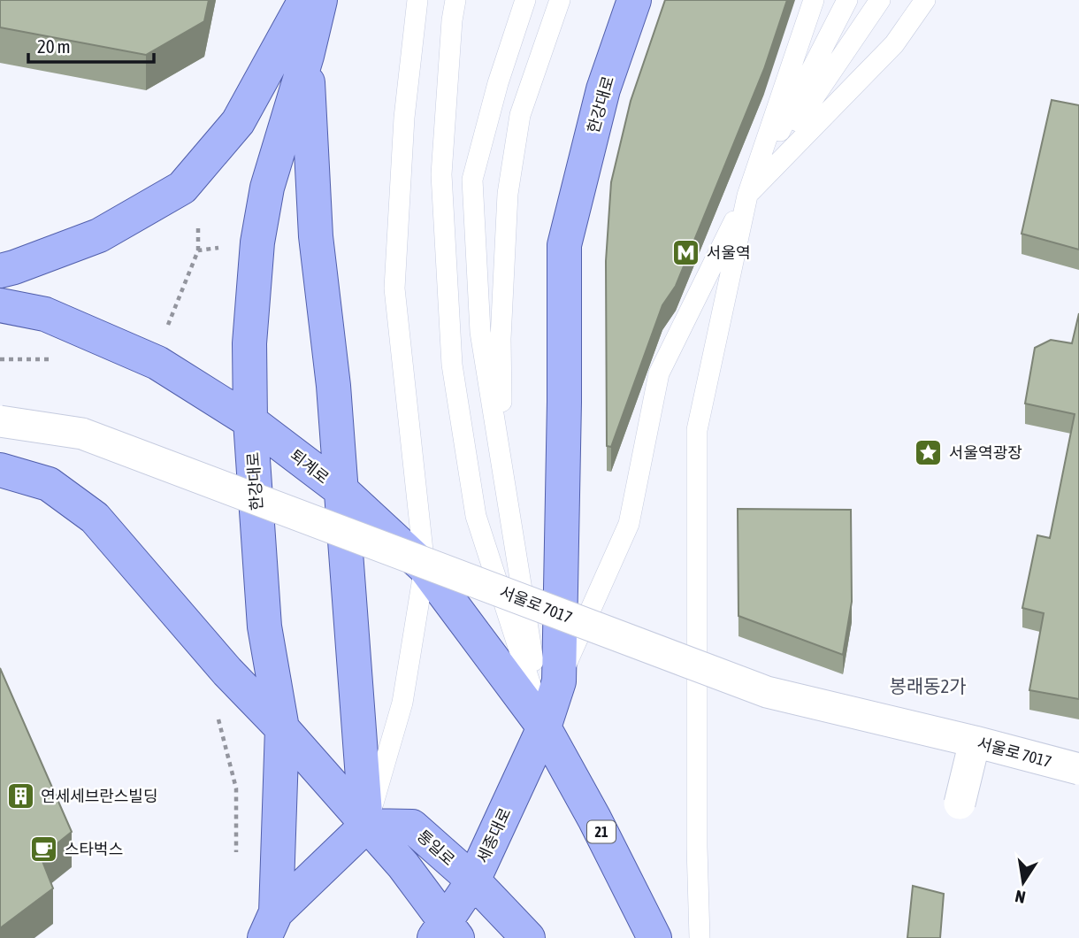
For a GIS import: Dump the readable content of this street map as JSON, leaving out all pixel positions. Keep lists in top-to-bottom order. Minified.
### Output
{"streets":{"main road":["한강대로","퇴계로","21","세종대로","통일로"],"street":["서울로 7017"]},"crossings":[["한강대로","퇴계로"],["한강대로","21"],["한강대로","세종대로"],["한강대로","통일로"],["퇴계로","21"],["퇴계로","세종대로"],["21","세종대로"],["세종대로","통일로"]],"districts":["봉래동2가"],"places":{"metro station":["서울역"],"place":["서울역광장"],"building":["연세세브란스빌딩"],"cafe":["스타벅스"]},"scale_bar":"20 m","north":"bottom"}
